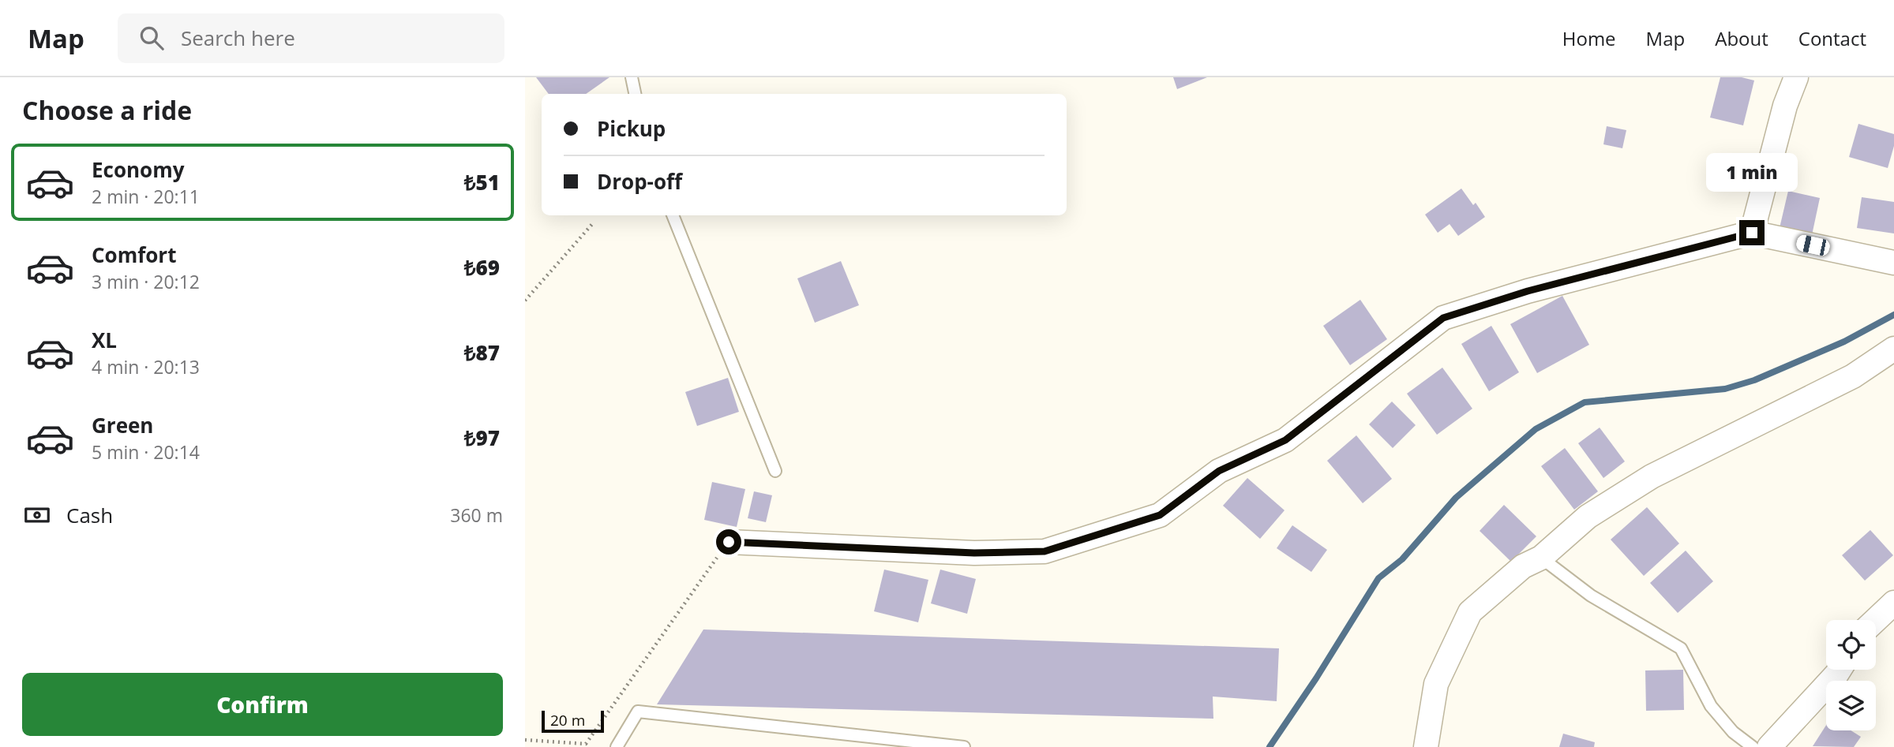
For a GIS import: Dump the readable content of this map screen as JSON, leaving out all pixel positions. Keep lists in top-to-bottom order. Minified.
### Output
{"scale_bar":"20 m","page":{"header":"Map","search":"Search here","nav":["Home","Map","About","Contact"],"heading":"Choose a ride","banner":["Pickup","Drop-off"],"list":[{"name":"Economy","note":"2 min · 20:11","value":"₺51"},{"name":"Comfort","note":"3 min · 20:12","value":"₺69"},{"name":"XL","note":"4 min · 20:13","value":"₺87"},{"name":"Green","note":"5 min · 20:14","value":"₺97"}],"bubble":"1 min","pay":["Cash","360 m"],"buttons":"Confirm","scale":"20 m"}}
